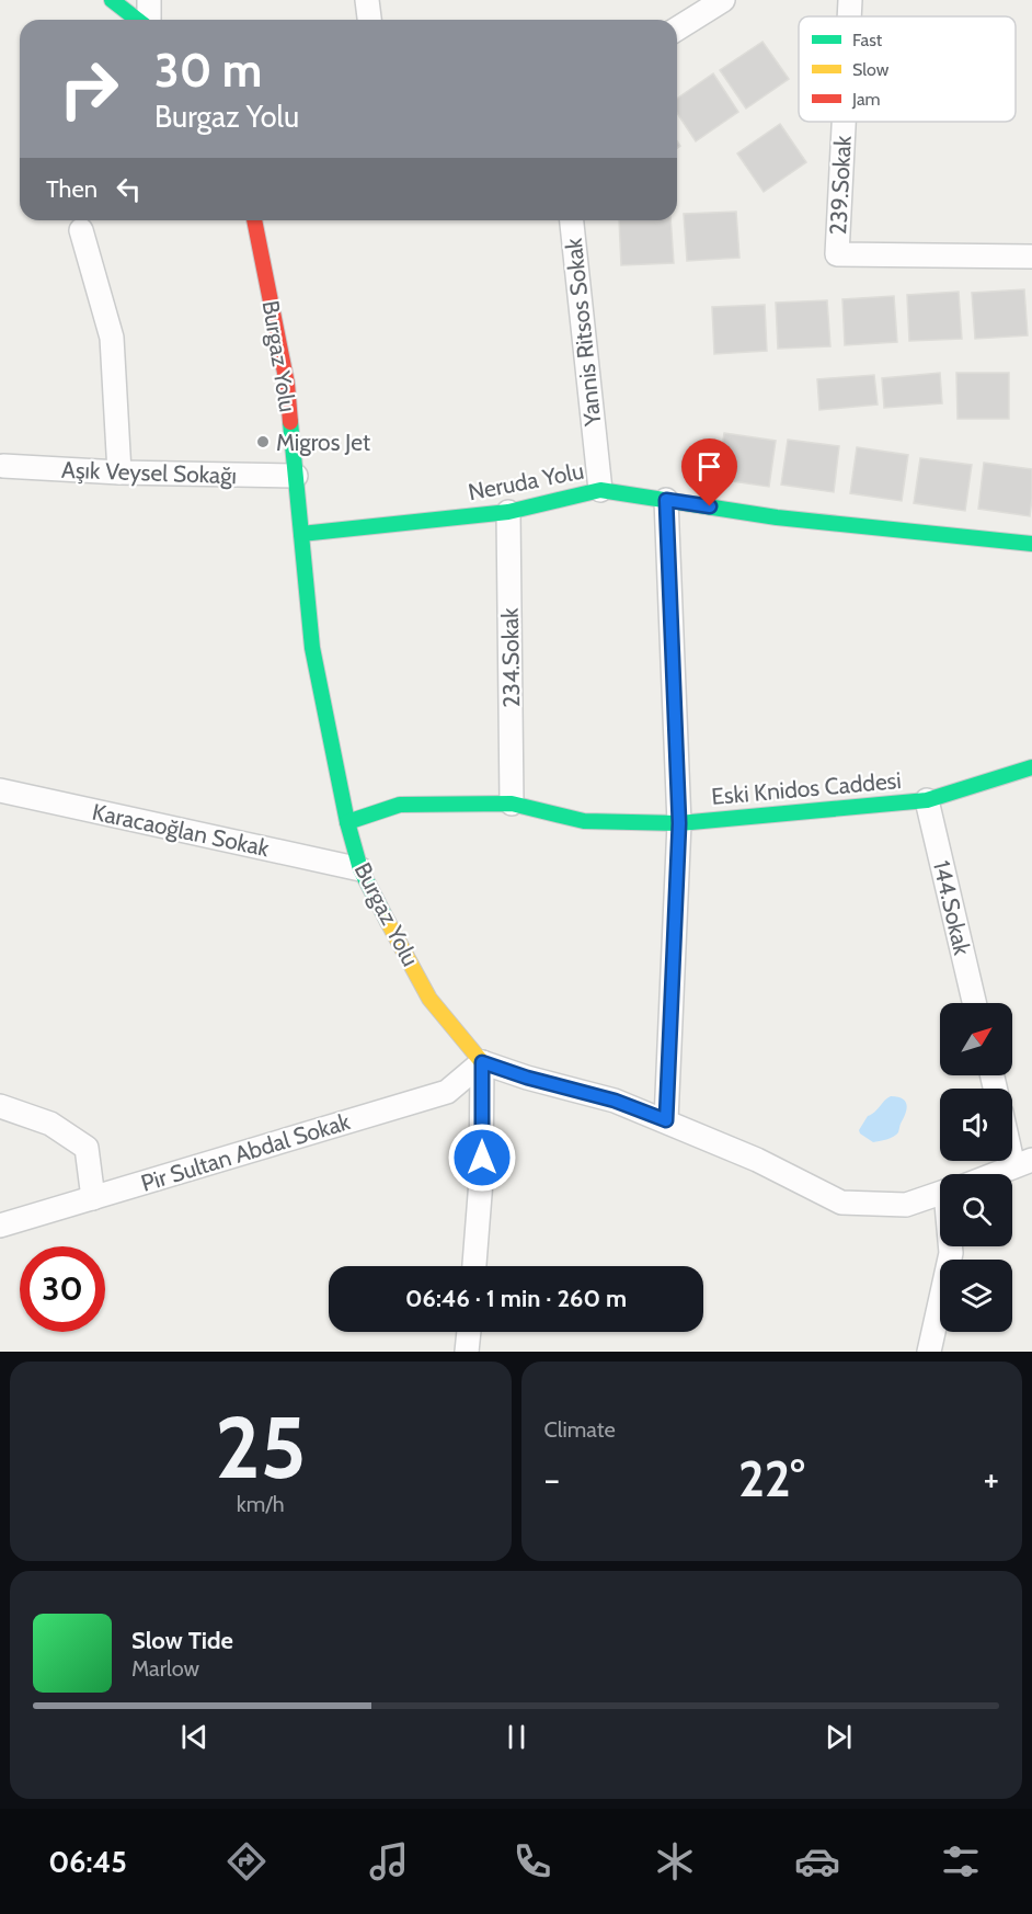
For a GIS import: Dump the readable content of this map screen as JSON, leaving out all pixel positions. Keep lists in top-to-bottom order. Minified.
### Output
{"streets":{"street":["239.Sokak","Yannis Ritsos Sokak","Burgaz Yolu","Aşık Veysel Sokağı","Neruda Yolu","234.Sokak","Eski Knidos Caddesi","Karacaoğlan Sokak","144.Sokak","Pir Sultan Abdal Sokak"]},"crossings":[["Yannis Ritsos Sokak","Neruda Yolu"],["Burgaz Yolu","Aşık Veysel Sokağı"],["Burgaz Yolu","Neruda Yolu"],["Burgaz Yolu","Eski Knidos Caddesi"],["Burgaz Yolu","Karacaoğlan Sokak"],["Burgaz Yolu","Pir Sultan Abdal Sokak"],["Neruda Yolu","234.Sokak"],["234.Sokak","Eski Knidos Caddesi"],["Eski Knidos Caddesi","144.Sokak"]],"places":["Migros Jet"],"legend":["Fast","Slow","Jam"],"north":"top right","page":{"turn":["30 m","Burgaz Yolu"],"then":"Then","limit":"30","trip":"06:46 · 1 min · 260 m","tile":[["25","km/h"],"Climate"],"heat":["−","22°","+"],"song":["Slow Tide","Marlow"],"tabs":"06:45"}}
